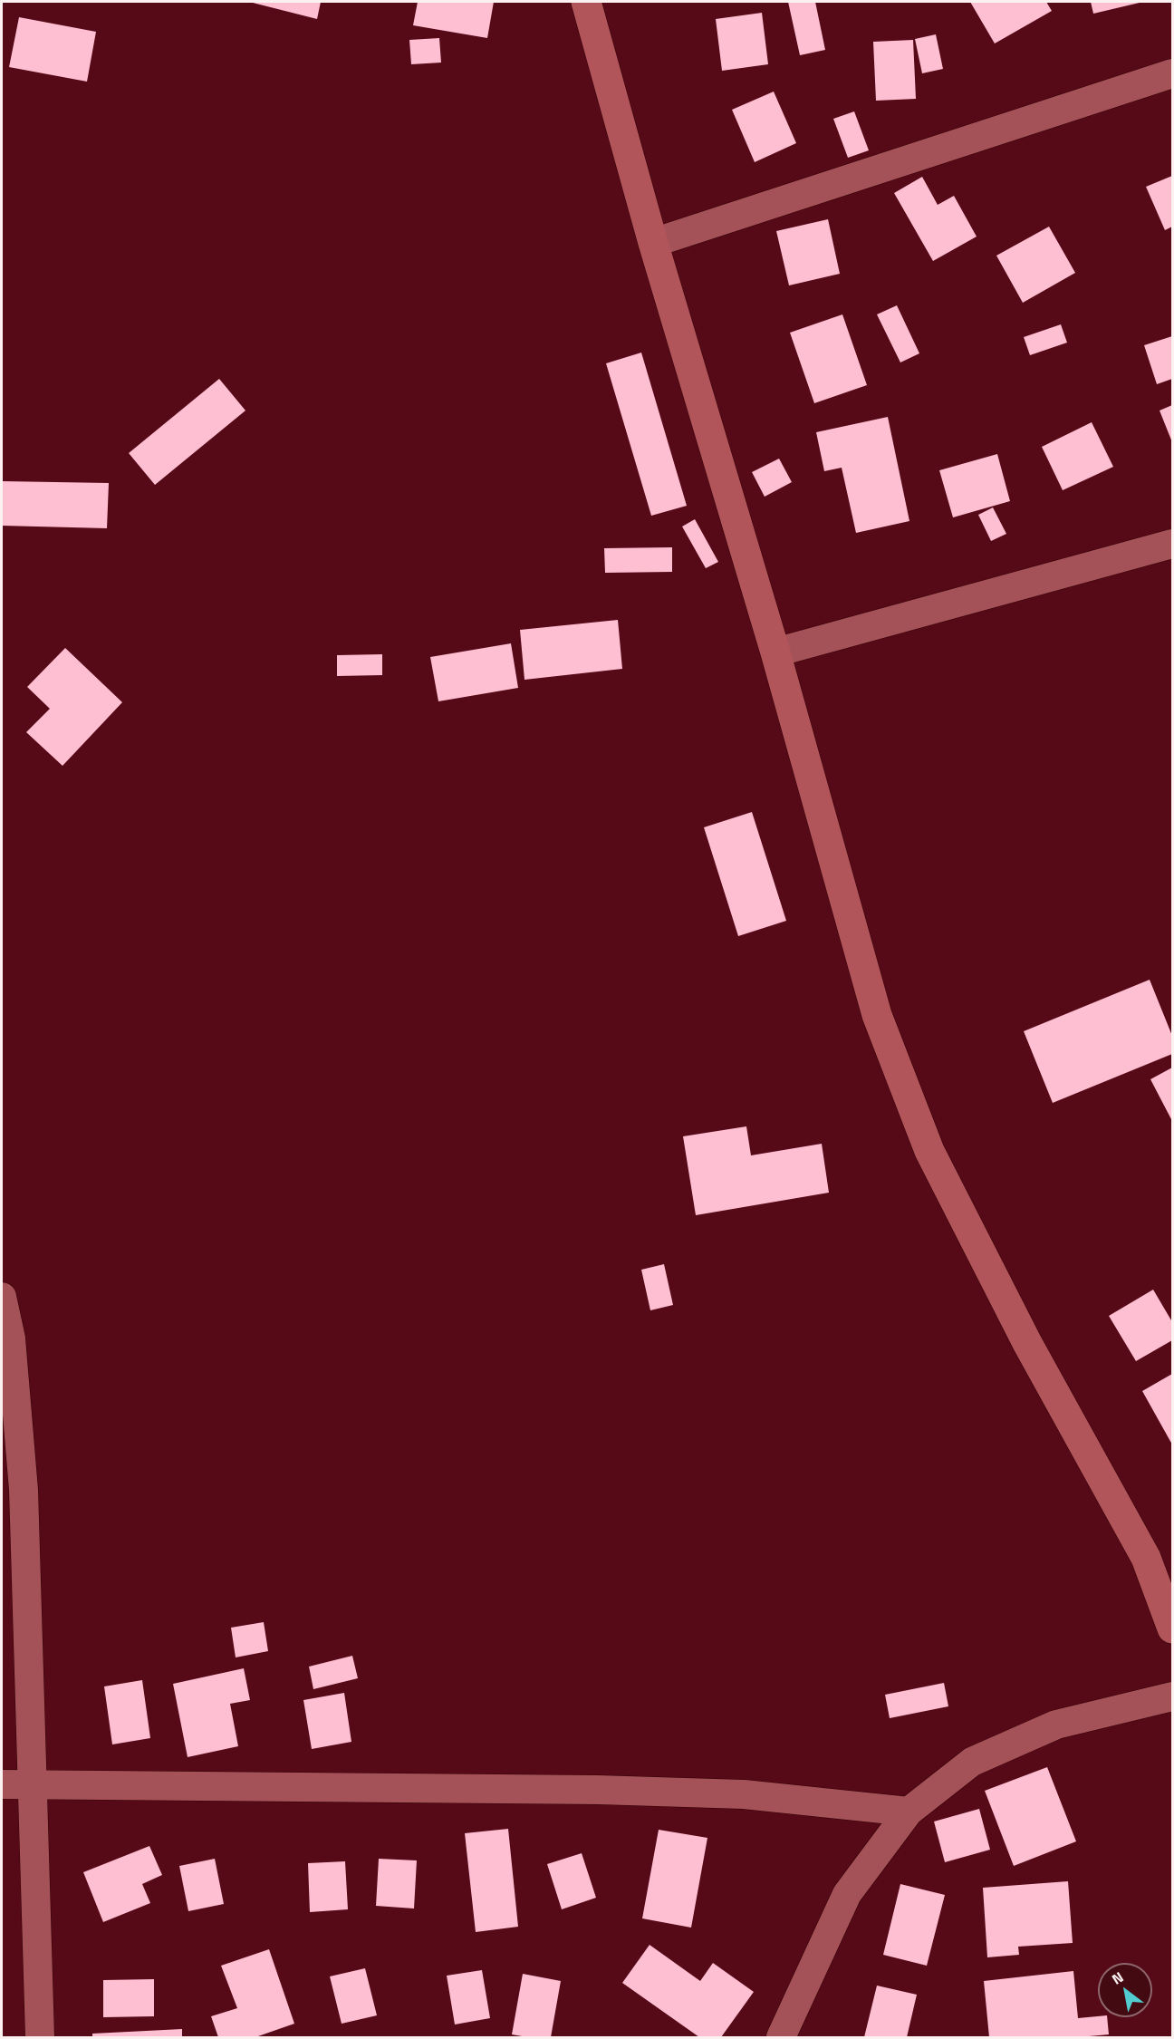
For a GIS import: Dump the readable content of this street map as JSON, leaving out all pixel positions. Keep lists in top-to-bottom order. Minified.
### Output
{"north":"top left"}
